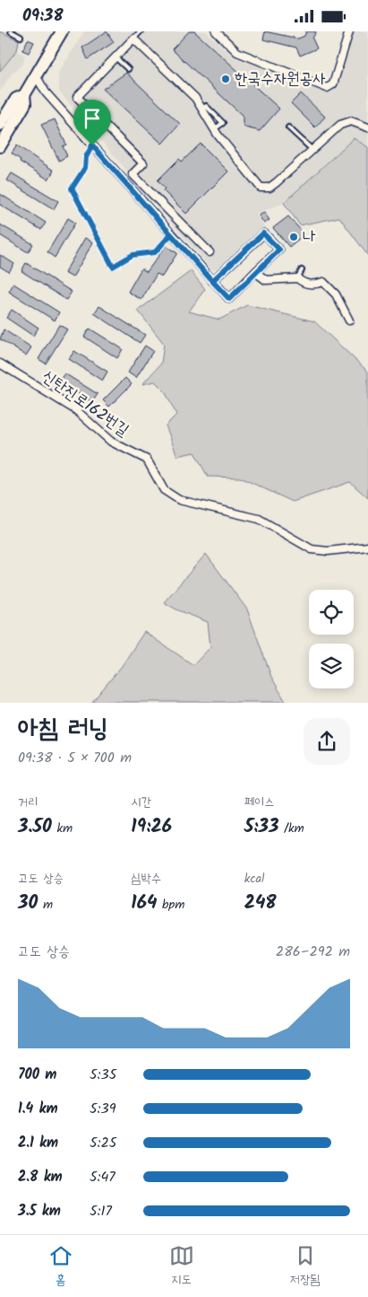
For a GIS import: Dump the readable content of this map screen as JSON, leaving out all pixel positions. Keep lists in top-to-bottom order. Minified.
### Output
{"streets":{"street":["신탄진로162번길"]},"places":["한국수자원공사","나"],"page":{"status":"09:38","heading":["아침 러닝","09:38 · 5 × 700 m"],"stats":[["거리","3.50 km"],["시간","19:26"],["페이스","5:33 /km"],["고도 상승","30 m"],["심박수","164 bpm"],["kcal","248"]],"chart":["고도 상승","286–292 m"],"list":[{"name":"700 m","note":"5:35"},{"name":"1.4 km","note":"5:39"},{"name":"2.1 km","note":"5:25"},{"name":"2.8 km","note":"5:47"},{"name":"3.5 km","note":"5:17"}],"tabs":["홈","지도","저장됨"]}}
